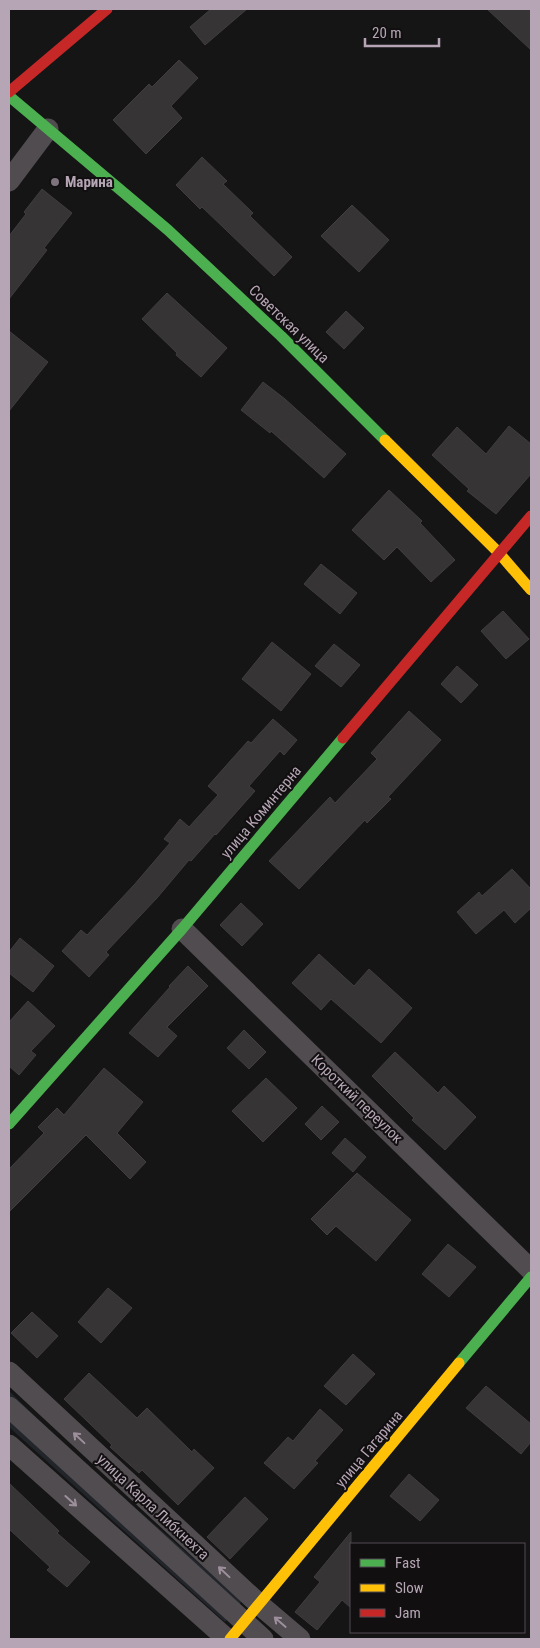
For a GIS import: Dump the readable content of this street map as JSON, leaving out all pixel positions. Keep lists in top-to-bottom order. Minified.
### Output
{"streets":{"street":["Советская улица","улица Коминтерна","Короткий переулок","улица Гагарина","улица Карла Либкнехта"]},"crossings":[["Советская улица","улица Коминтерна"],["улица Коминтерна","Короткий переулок"],["улица Гагарина","улица Карла Либкнехта"]],"places":["Марина"],"legend":["Fast","Slow","Jam"],"scale_bar":"20 m"}
